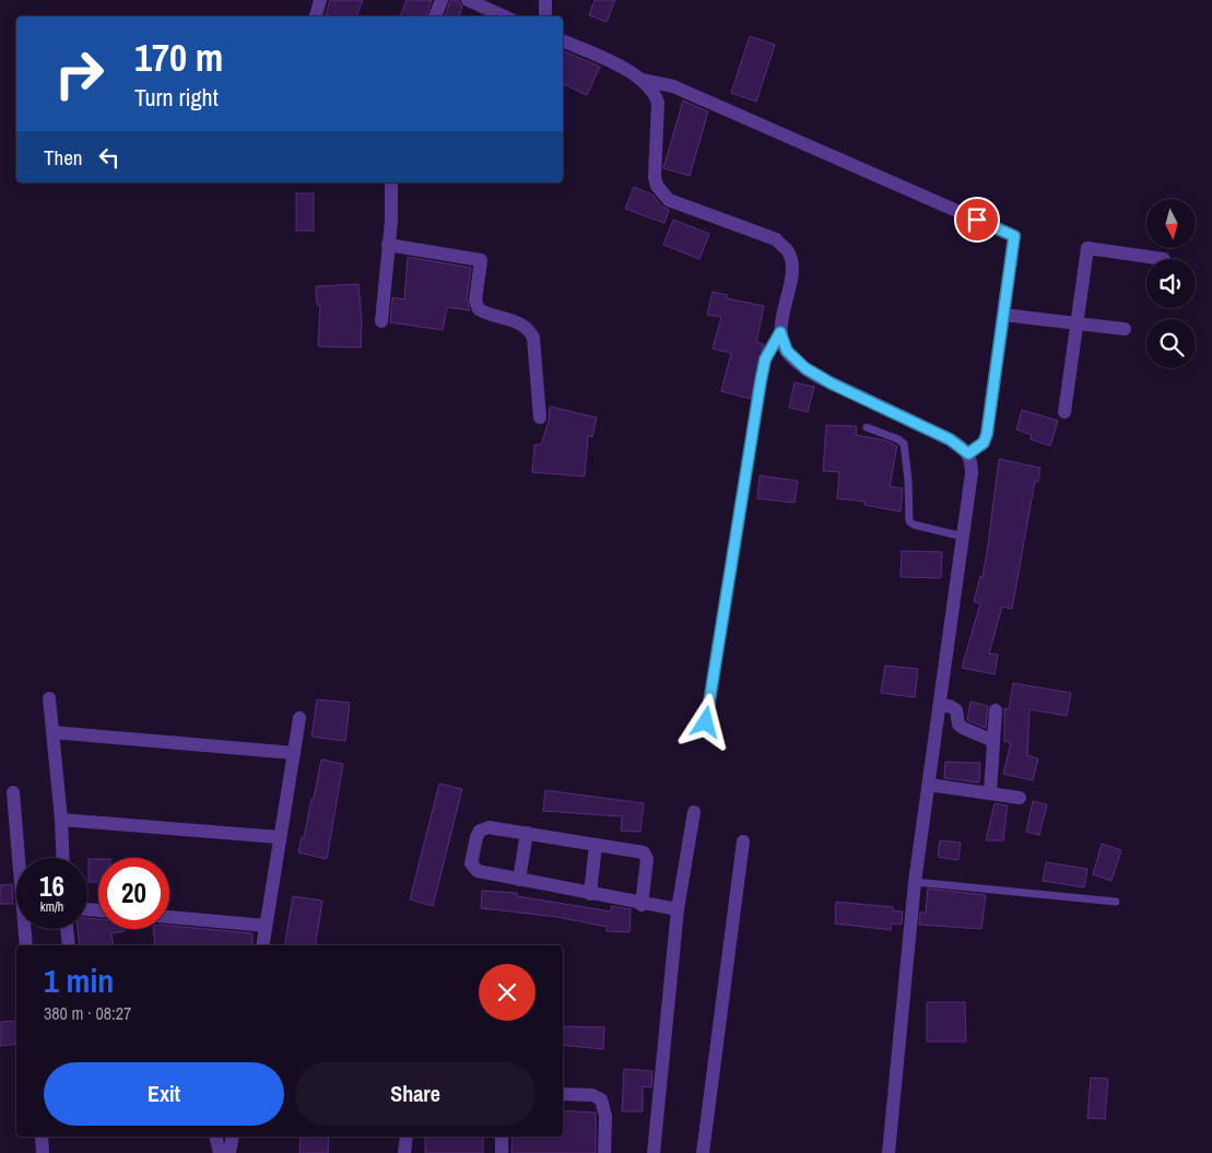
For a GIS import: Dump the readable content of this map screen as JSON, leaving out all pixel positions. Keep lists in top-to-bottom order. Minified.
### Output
{"north":"bottom","page":{"turn":["170 m","Turn right"],"then":"Then","speed":"16 km/h","limit":"20","heading":["1 min","380 m · 08:27"],"buttons":["Exit","Share"]}}
